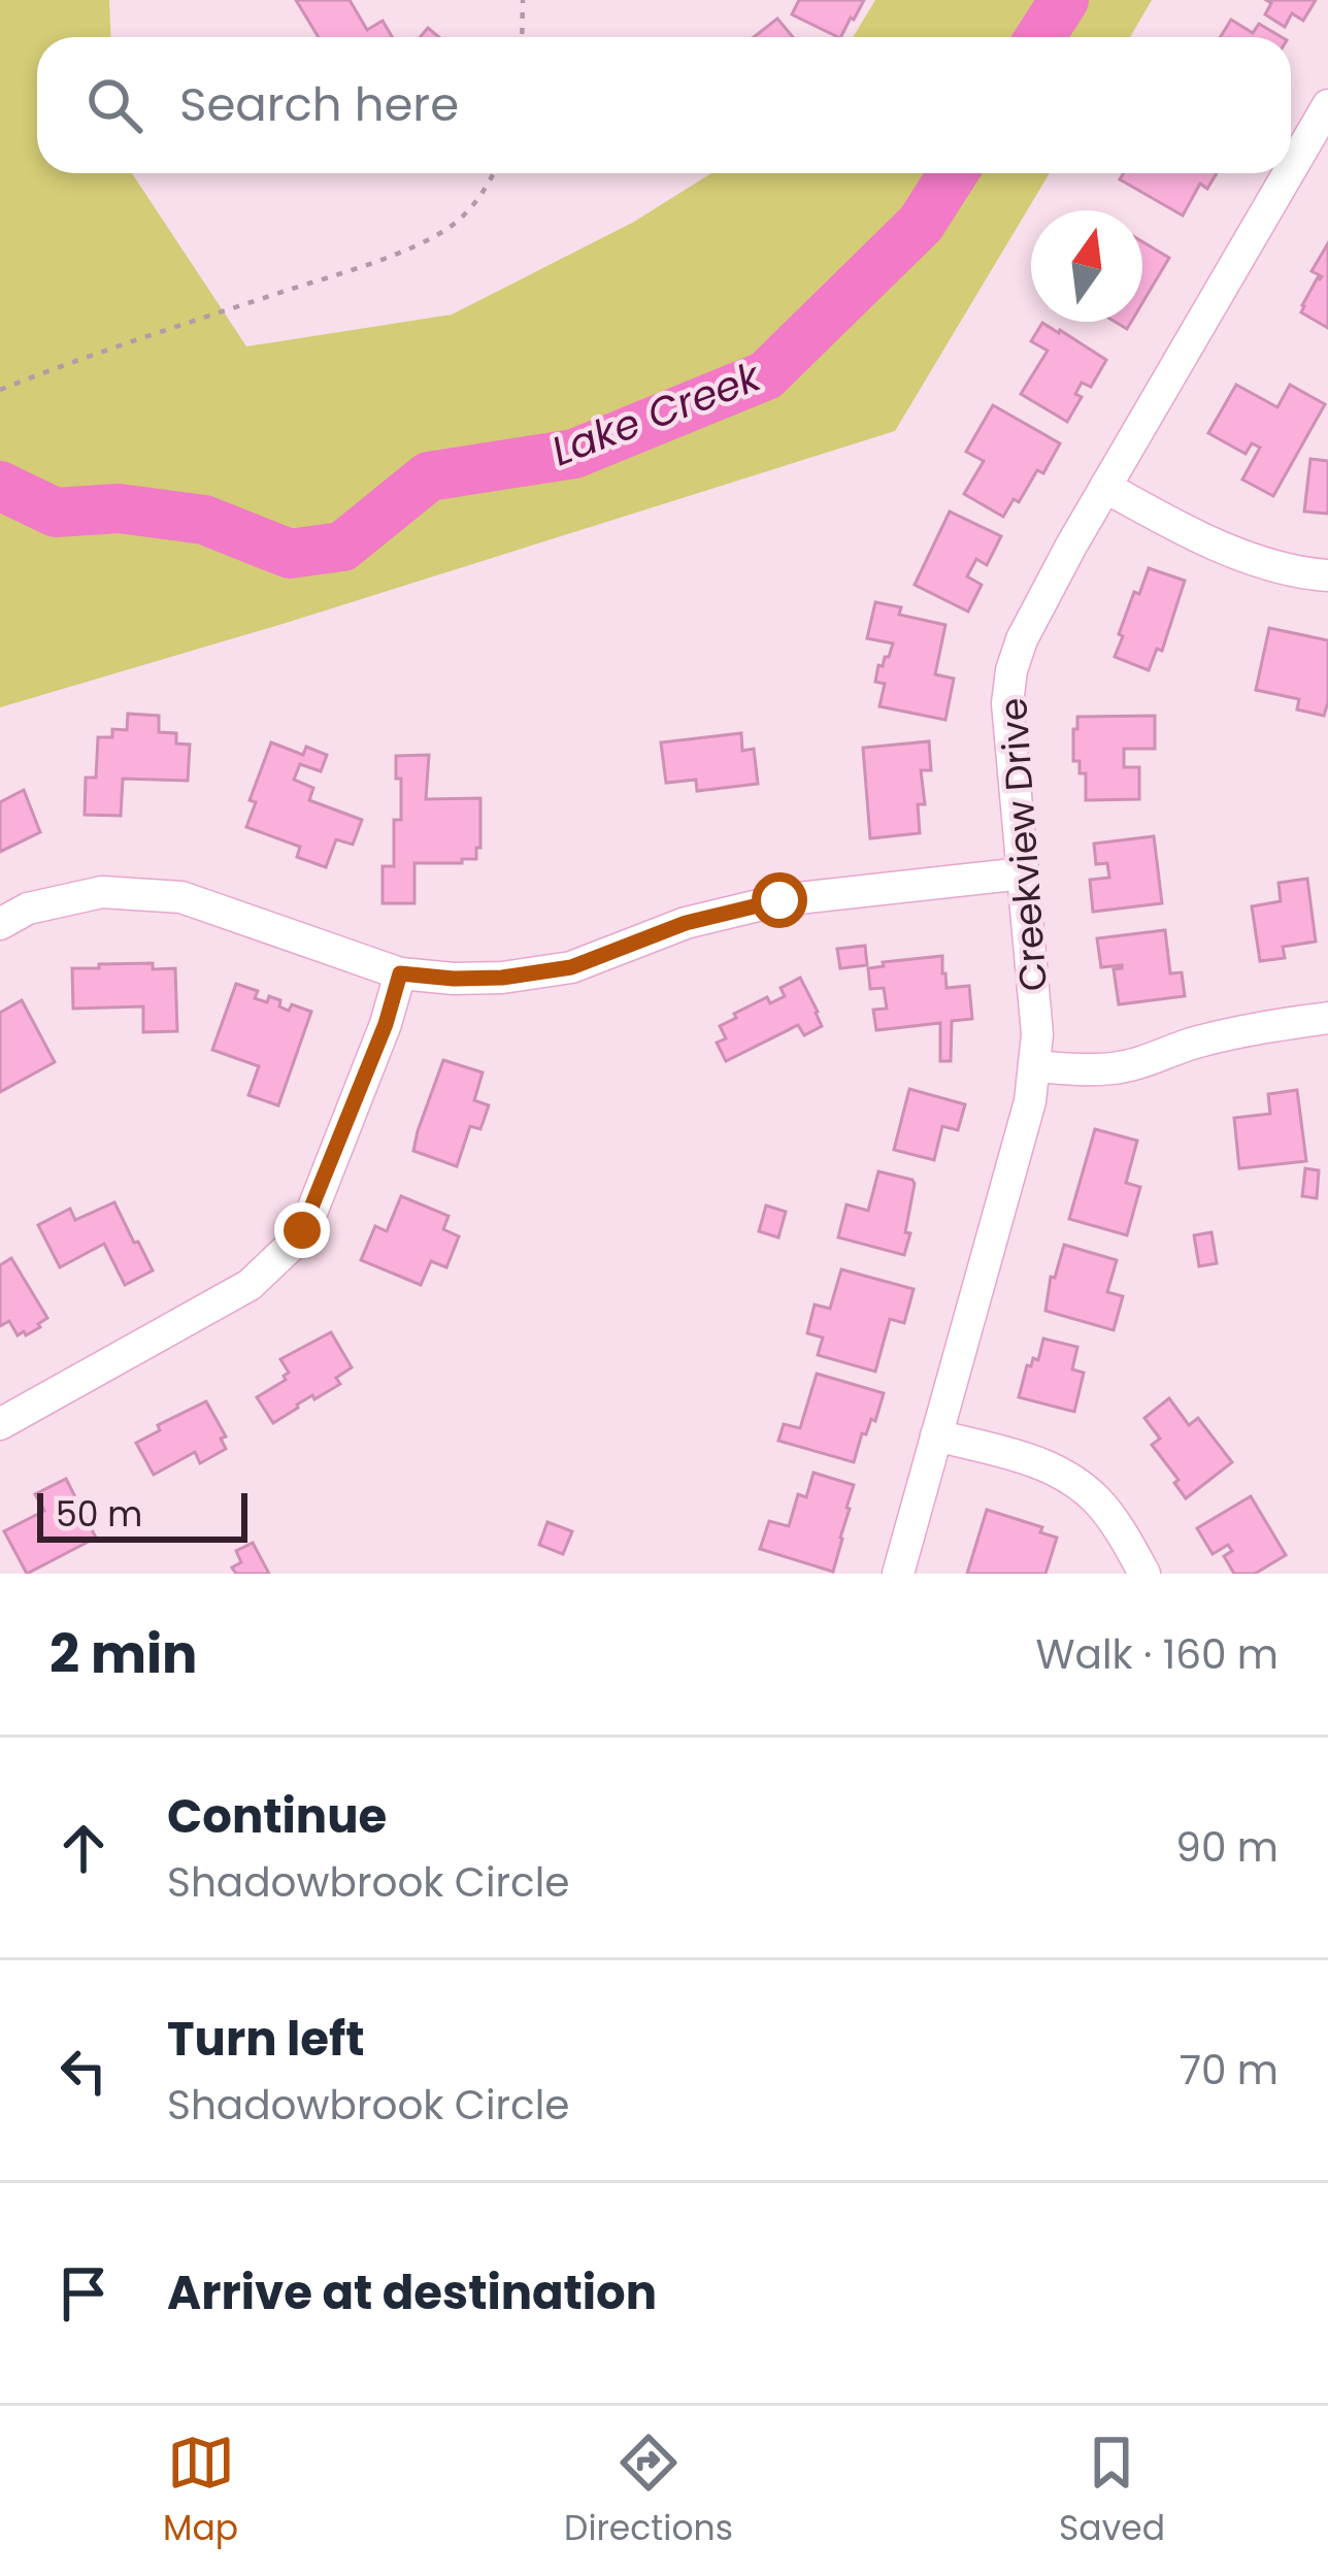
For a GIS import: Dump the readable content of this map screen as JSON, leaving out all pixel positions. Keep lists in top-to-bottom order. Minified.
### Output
{"streets":{"street":["Creekview Drive"]},"water":["Lake Creek"],"scale_bar":"50 m","north":"top","page":{"search":"Search here","scale":"50 m","heading":["2 min","Walk · 160 m"],"list":[["Continue","Shadowbrook Circle","90 m"],["Turn left","Shadowbrook Circle","70 m"],"Arrive at destination"],"nav":["Map","Directions","Saved"]}}
